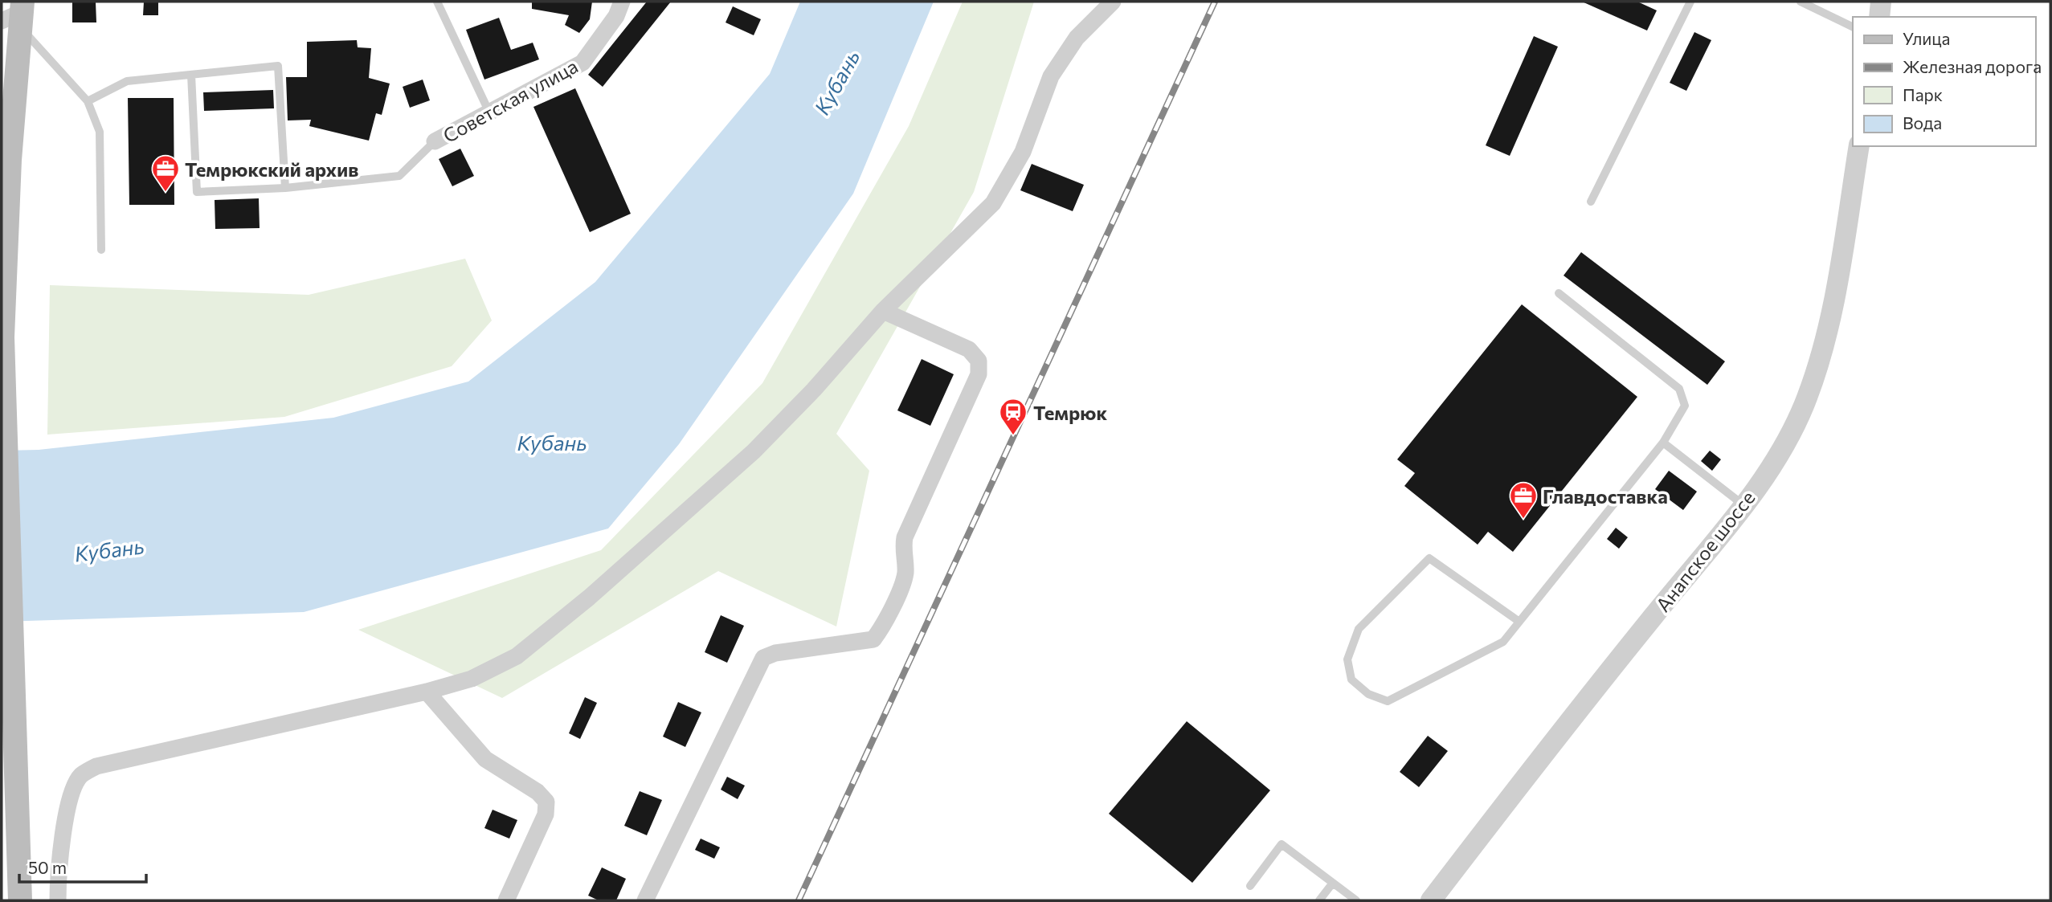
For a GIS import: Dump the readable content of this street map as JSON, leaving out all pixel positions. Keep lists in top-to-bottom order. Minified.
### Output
{"streets":{"street":["Советская улица","Анапское шоссе"]},"water":["Кубань"],"places":{"office":["Темрюкский архив","Главдоставка"],"station":["Темрюк"]},"legend":["Улица","Железная дорога","Парк","Вода"],"scale_bar":"50 m"}
